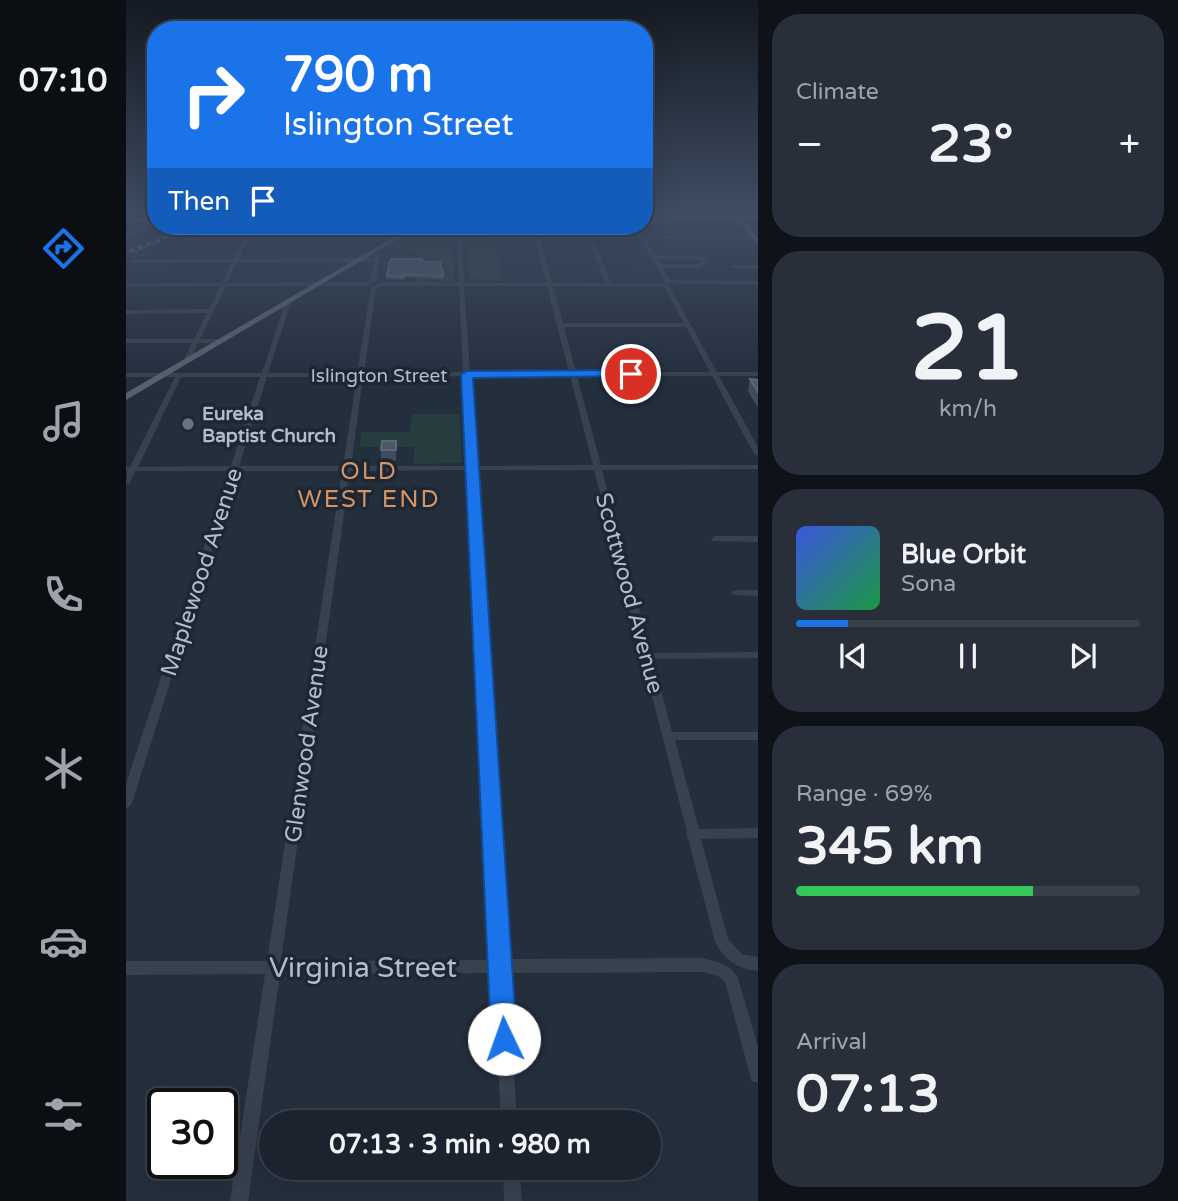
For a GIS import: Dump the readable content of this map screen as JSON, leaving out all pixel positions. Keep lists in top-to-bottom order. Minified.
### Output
{"streets":{"street":["Islington Street","Maplewood Avenue","Scottwood Avenue","Glenwood Avenue","Virginia Street"]},"crossings":[["Islington Street","Maplewood Avenue"],["Islington Street","Scottwood Avenue"],["Islington Street","Glenwood Avenue"],["Glenwood Avenue","Virginia Street"]],"districts":["OLD WEST END"],"places":["Eureka Baptist Church"],"page":{"tabs":"07:10","tile":["Climate",["21","km/h"],["Range · 69%","345 km"],["Arrival","07:13"]],"turn":["790 m","Islington Street"],"heat":["−","23°","+"],"then":"Then","song":["Blue Orbit","Sona"],"limit":"30","trip":"07:13 · 3 min · 980 m"}}
